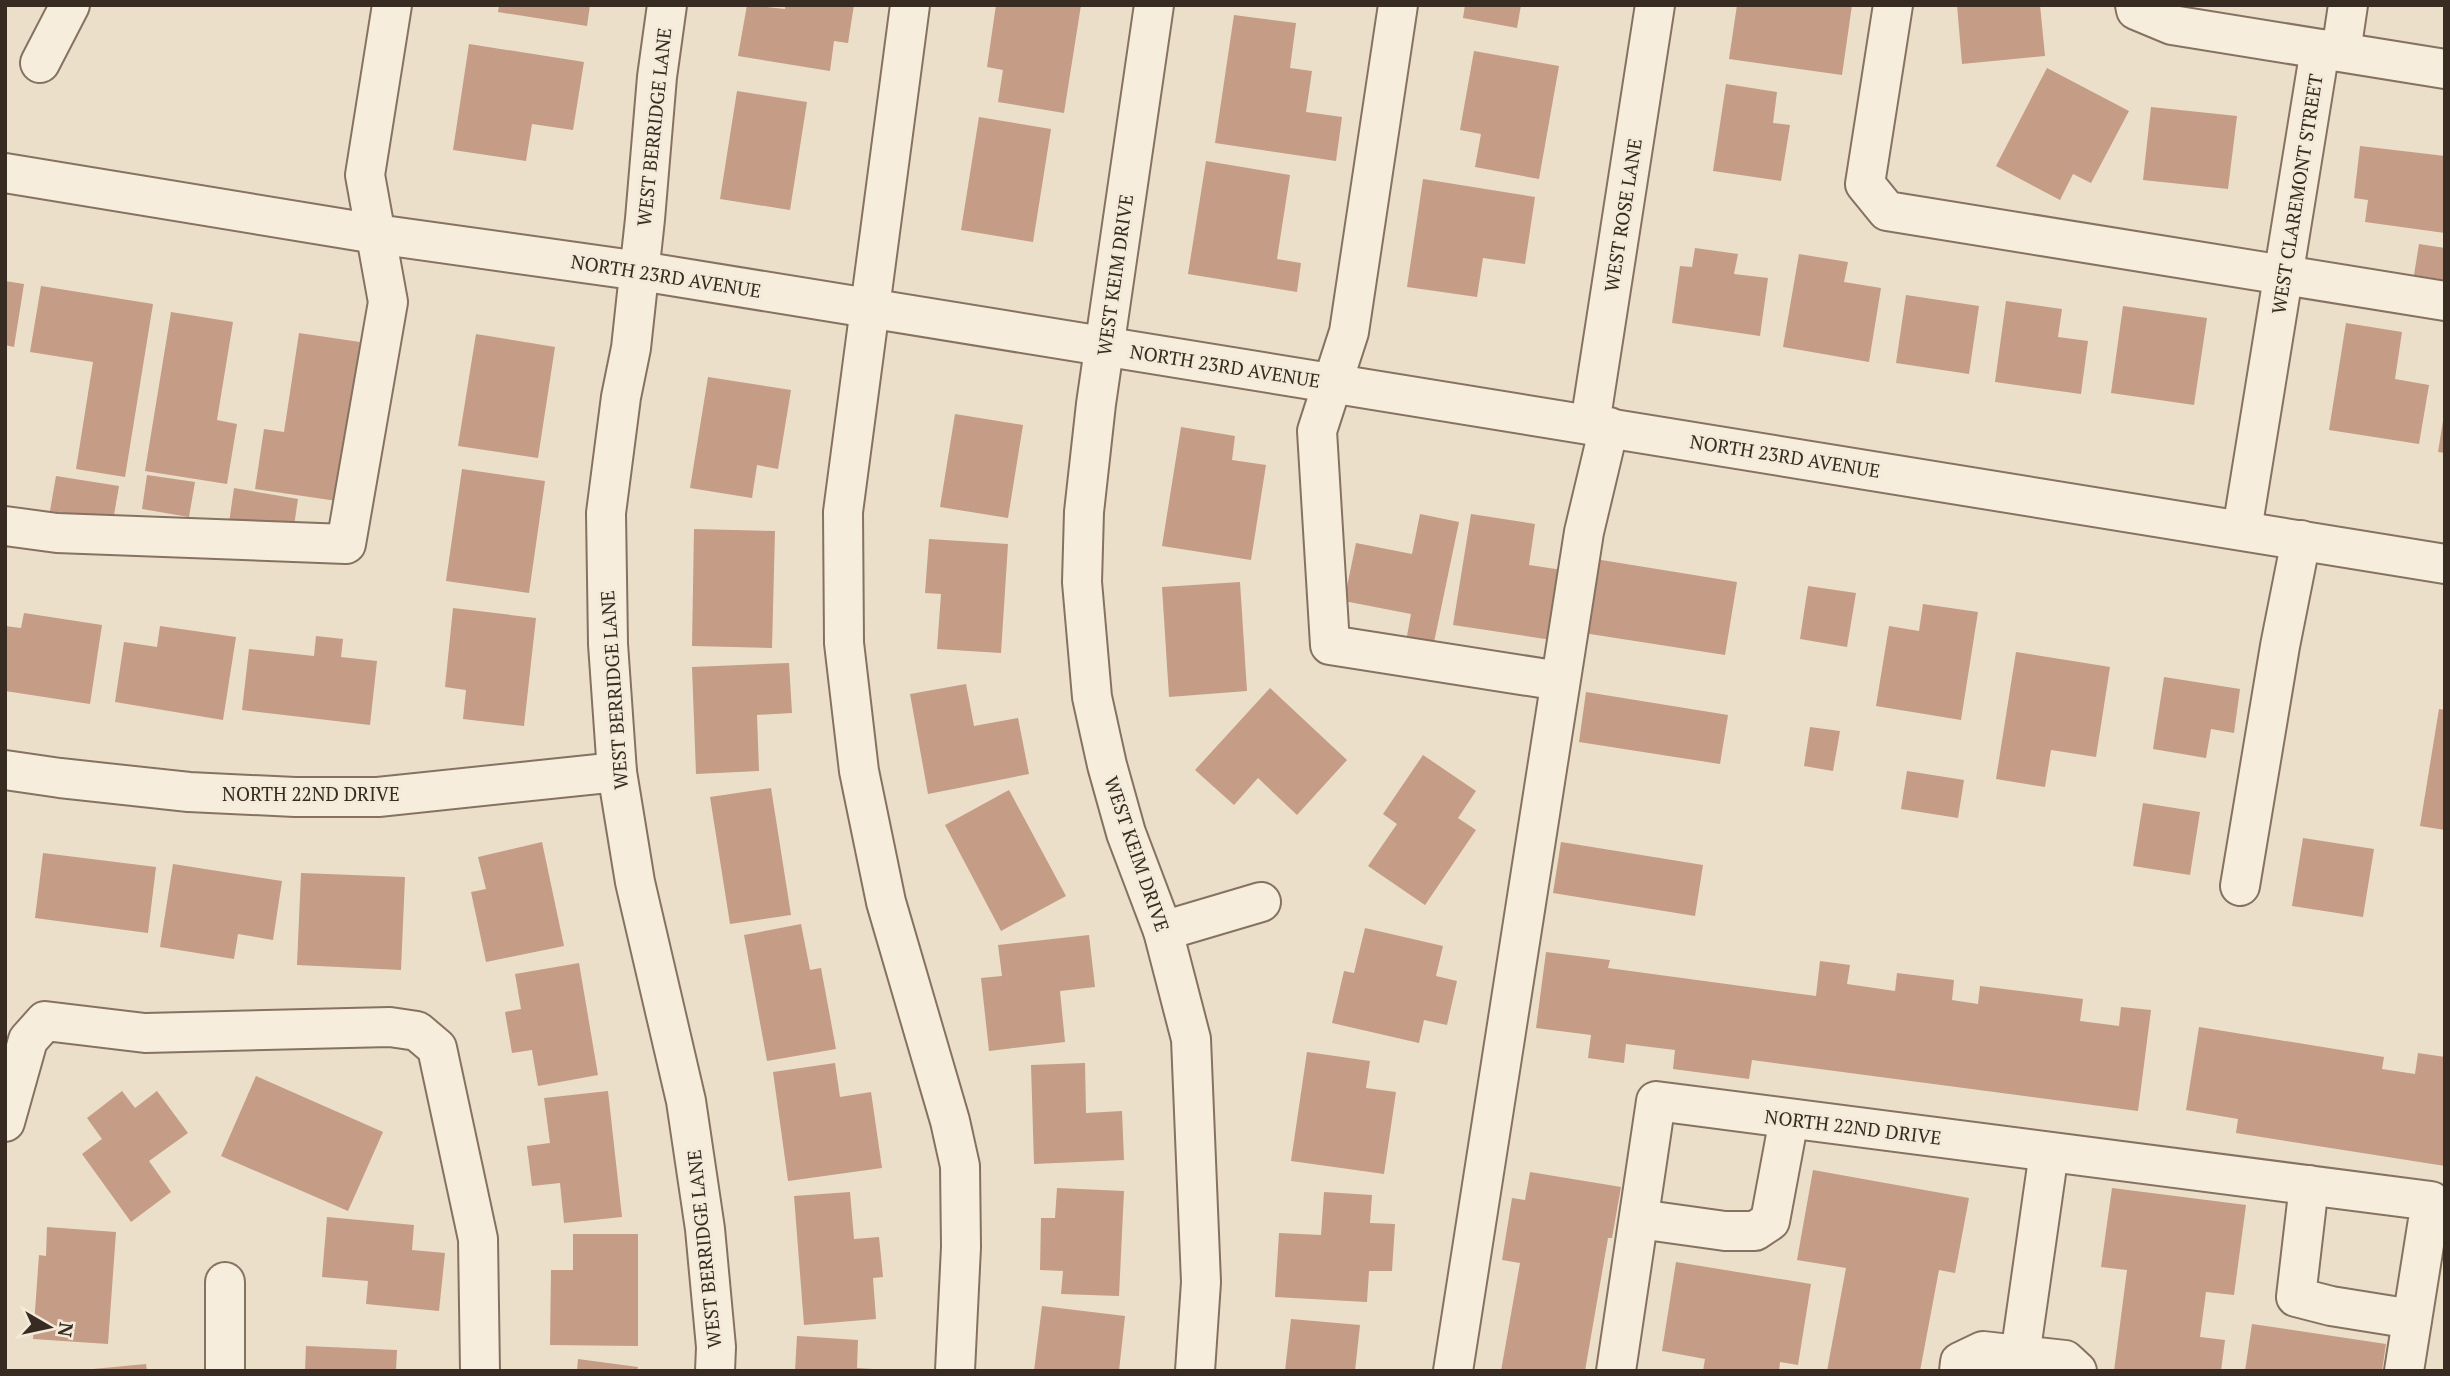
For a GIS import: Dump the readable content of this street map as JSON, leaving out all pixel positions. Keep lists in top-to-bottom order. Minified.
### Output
{"streets":{"street":["WEST BERRIDGE LANE","WEST CLAREMONT STREET","WEST ROSE LANE","WEST KEIM DRIVE","NORTH 23RD AVENUE","NORTH 22ND DRIVE"]},"crossings":[["WEST BERRIDGE LANE","NORTH 23RD AVENUE"],["WEST BERRIDGE LANE","NORTH 22ND DRIVE"],["WEST CLAREMONT STREET","NORTH 23RD AVENUE"],["WEST ROSE LANE","NORTH 23RD AVENUE"],["WEST KEIM DRIVE","NORTH 23RD AVENUE"]],"north":"right"}
